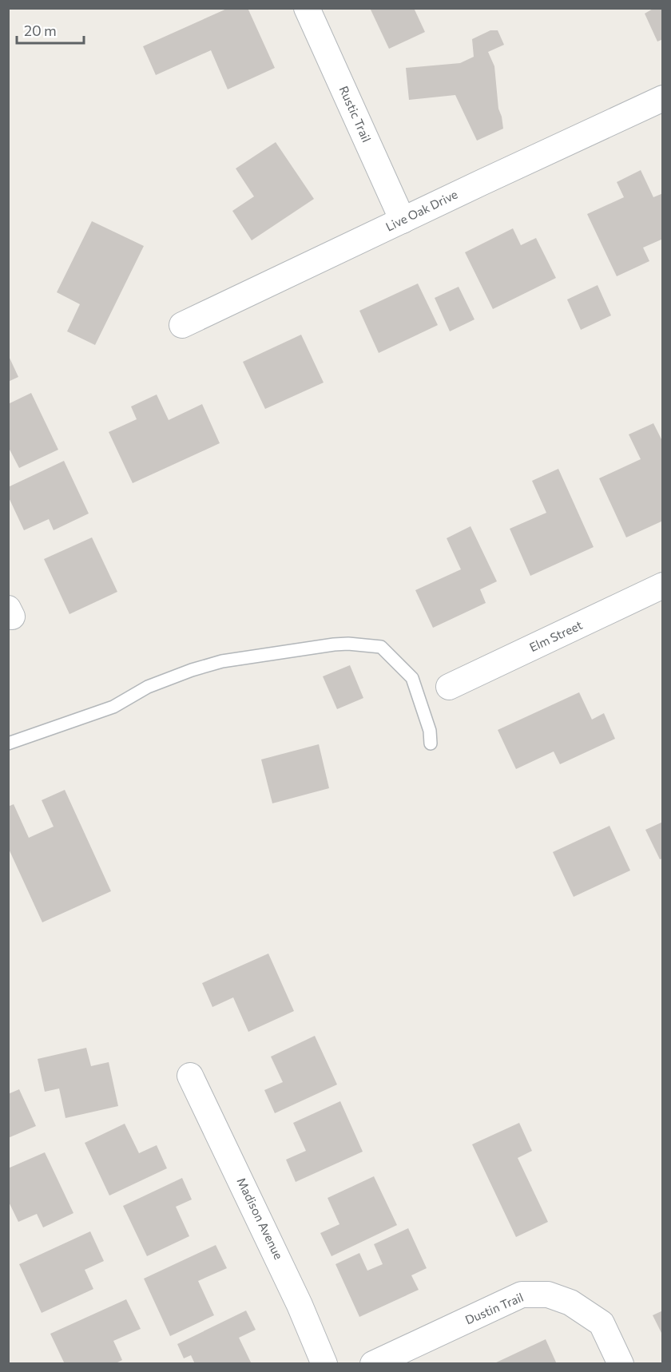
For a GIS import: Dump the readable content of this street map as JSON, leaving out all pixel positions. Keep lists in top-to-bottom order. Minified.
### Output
{"streets":{"street":["Rustic Trail","Live Oak Drive","Elm Street","Madison Avenue","Dustin Trail"]},"crossings":[["Rustic Trail","Live Oak Drive"]],"scale_bar":"20 m"}
